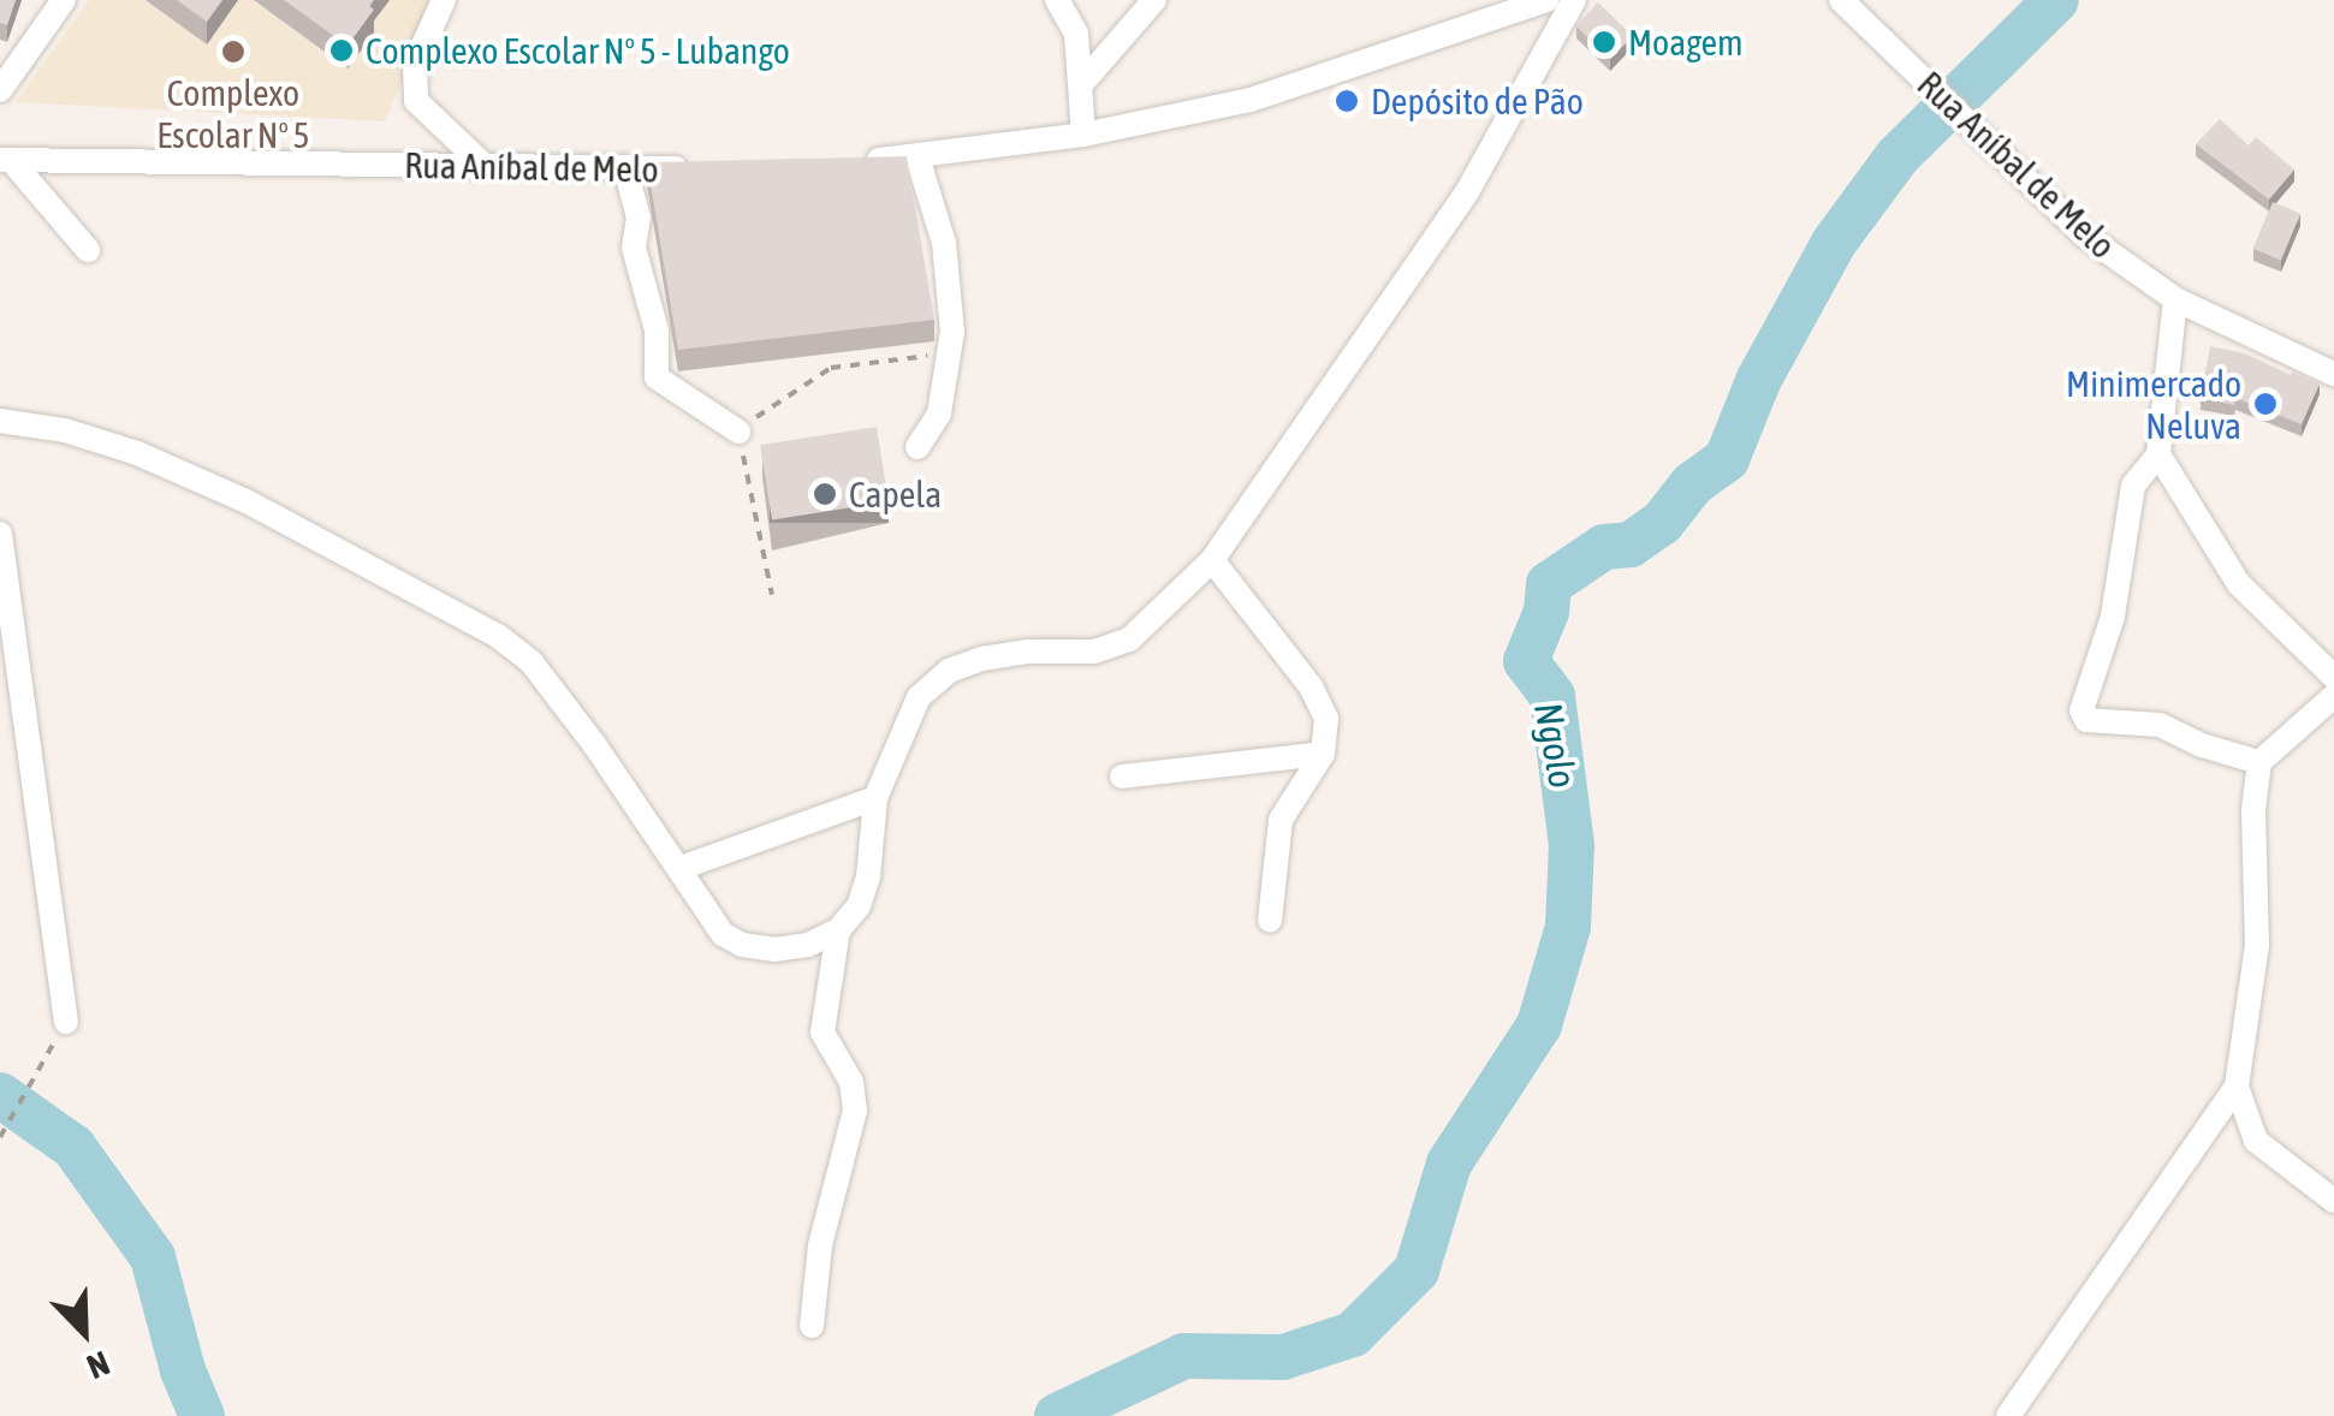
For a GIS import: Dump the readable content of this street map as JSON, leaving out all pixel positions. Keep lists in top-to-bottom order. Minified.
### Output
{"streets":{"street":["Rua Aníbal de Melo"]},"water":["Ngolo"],"places":["Moagem","Complexo Escolar Nº 5 - Lubango","Complexo Escolar Nº 5","Depósito de Pão","Minimercado Neluva","Capela"],"north":"bottom right"}
